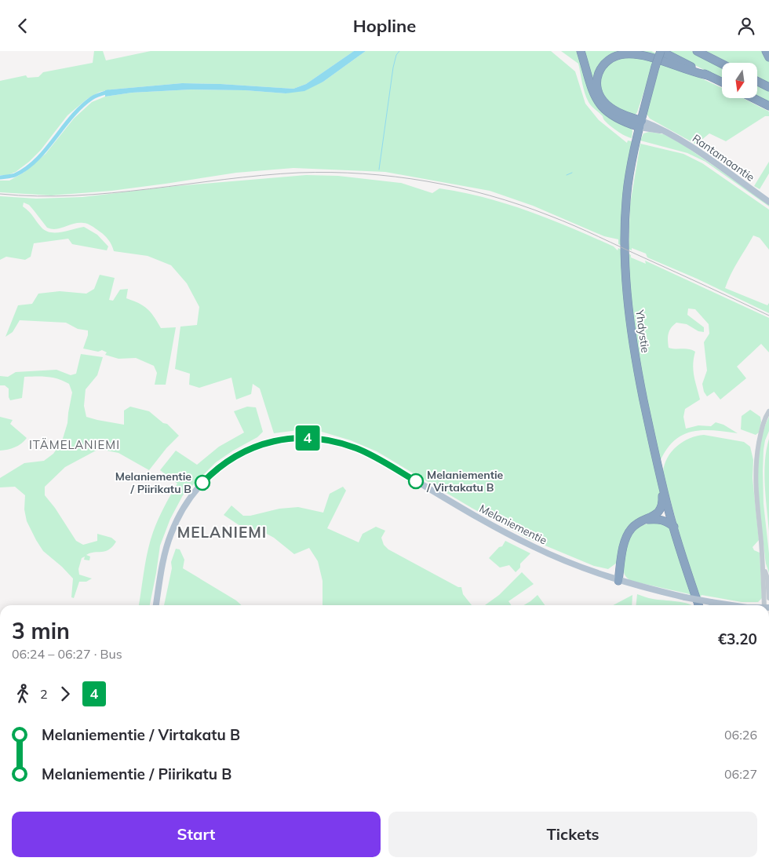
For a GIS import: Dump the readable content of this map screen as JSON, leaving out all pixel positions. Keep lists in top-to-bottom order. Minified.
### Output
{"streets":{"highway":["Yhdystie"],"main road":["Rantamaantie","Melaniementie"]},"crossings":[["Rantamaantie","Yhdystie"]],"districts":["ITÄMELANIEMI","MELANIEMI"],"places":["Melaniementie / Virtakatu B","Melaniementie / Piirikatu B"],"lines":["bus line 4"],"north":"bottom","page":{"header":"Hopline","on_map":"4","heading":["3 min","06:24 – 06:27 · Bus","€3.20"],"legs":["2","4"],"list":[{"name":"Melaniementie / Virtakatu B","value":"06:26"},{"name":"Melaniementie / Piirikatu B","value":"06:27"}],"buttons":["Start","Tickets"]}}
